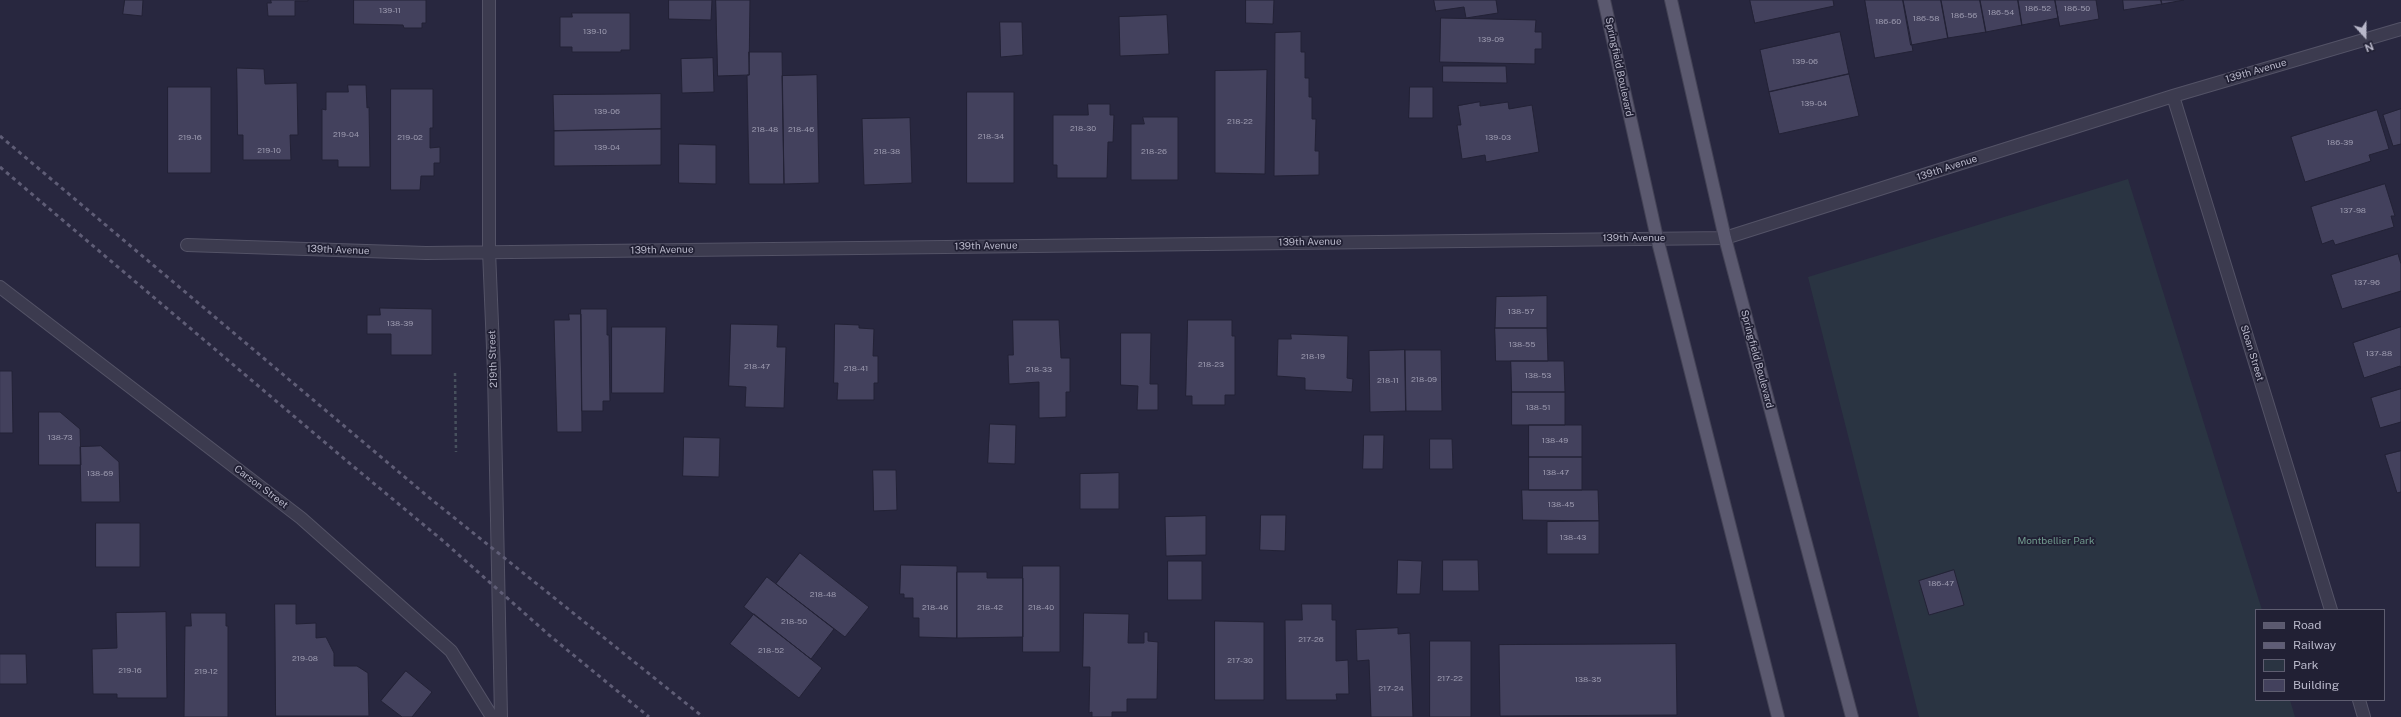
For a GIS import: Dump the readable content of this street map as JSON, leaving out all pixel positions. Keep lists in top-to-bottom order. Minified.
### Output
{"streets":{"main road":["Springfield Boulevard"],"street":["139th Avenue","Sloan Street","219th Street","Carson Street"]},"crossings":[["Springfield Boulevard","139th Avenue"],["139th Avenue","Sloan Street"],["139th Avenue","219th Street"]],"parks":["Montbellier Park"],"house_numbers":["186-52","186-50","139-11","186-54","186-56","186-58","186-60","139-10","139-09","139-06","139-04","139-06","218-22","218-30","218-48","218-46","219-04","218-34","219-16","219-02","139-03","186-39","139-04","219-10","218-38","218-26","137-98","137-96","138-57","138-39","138-55","137-88","218-19","218-23","218-47","218-41","218-33","138-53","218-09","218-11","138-51","138-73","138-49","138-47","138-69","138-45","138-43","186-47","218-48","218-46","218-42","218-40","218-50","217-26","218-52","219-08","217-30","219-16","219-12","217-22","138-35","217-24"],"legend":["Road","Railway","Park","Building"],"north":"bottom"}
